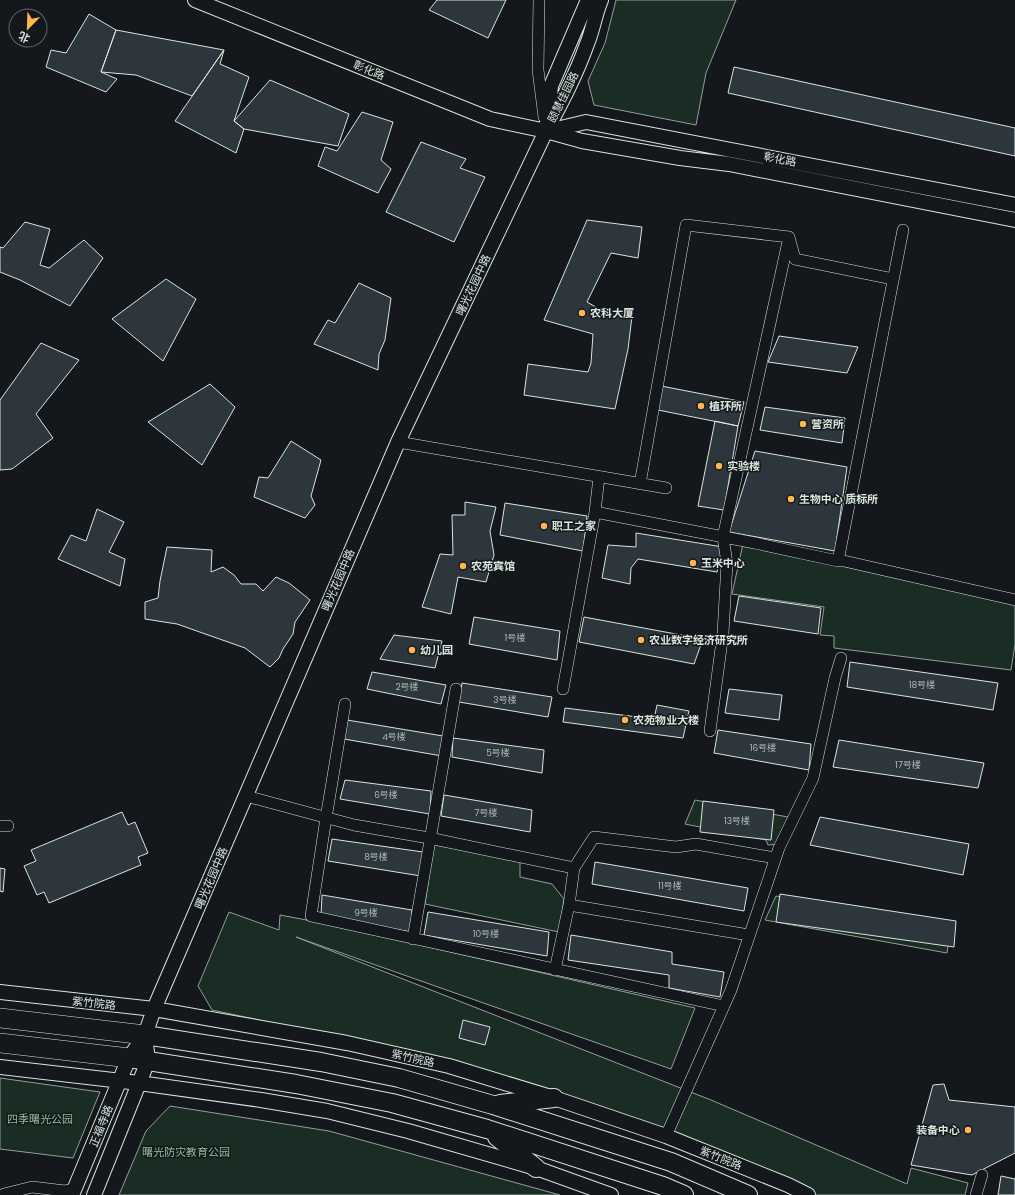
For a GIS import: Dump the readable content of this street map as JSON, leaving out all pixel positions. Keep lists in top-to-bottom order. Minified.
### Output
{"streets":{"highway":["紫竹院路"],"street":["彰化路","颐慧佳园路","曙光花园中路","正福寺路"]},"crossings":[["彰化路","颐慧佳园路"],["彰化路","曙光花园中路"],["颐慧佳园路","曙光花园中路"],["曙光花园中路","紫竹院路"],["曙光花园中路","正福寺路"],["紫竹院路","正福寺路"]],"parks":["四季曙光公园","曙光防灾教育公园"],"places":["农科大厦","植环所","营资所","实验楼","生物中心 质标所","职工之家","玉米中心","农苑宾馆","农业数字经济研究所","幼儿园","农苑物业大楼","装备中心"],"house_numbers":["1号楼","18号楼","2号楼","3号楼","4号楼","16号楼","5号楼","17号楼","6号楼","7号楼","13号楼","8号楼","11号楼","9号楼","10号楼"],"north":"bottom left"}
